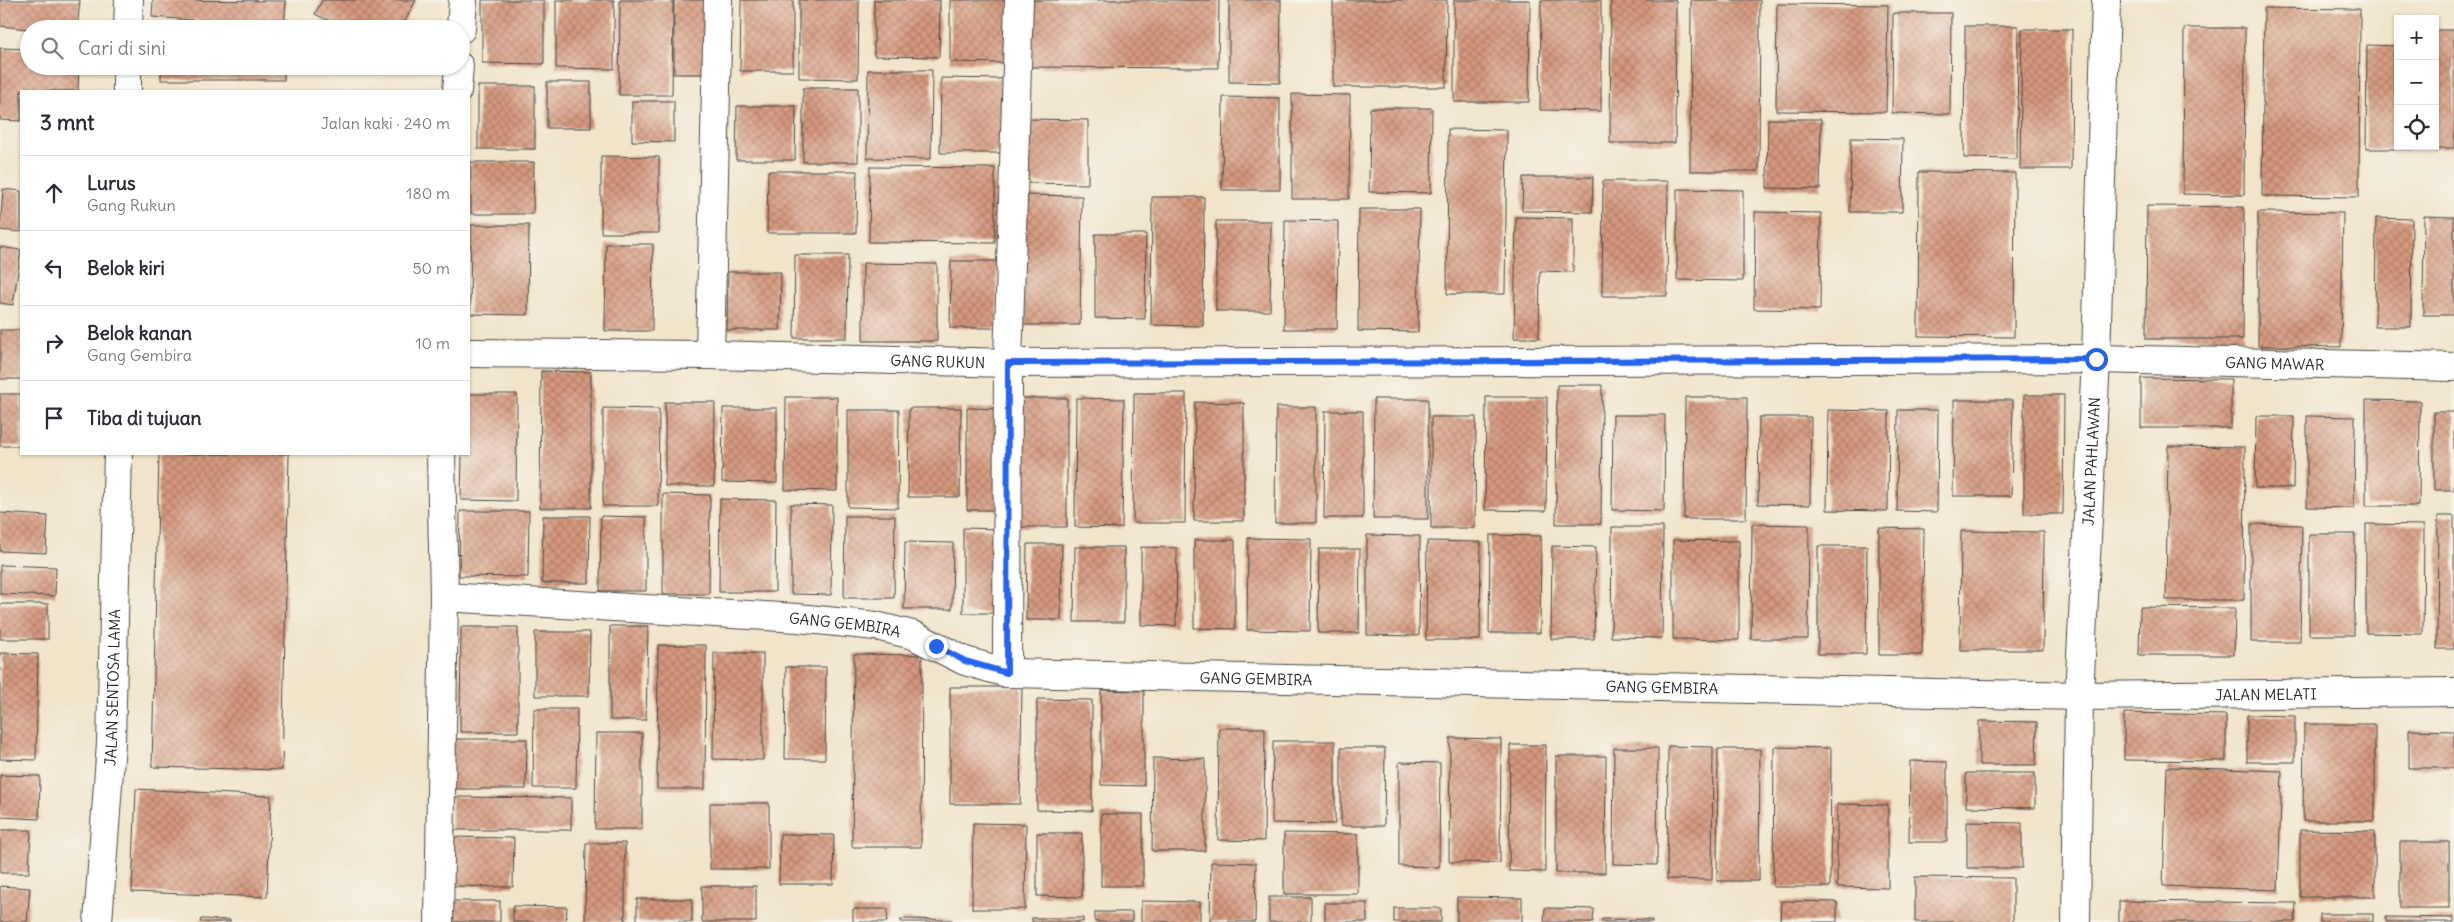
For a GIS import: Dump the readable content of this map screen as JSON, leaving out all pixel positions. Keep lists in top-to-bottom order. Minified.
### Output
{"streets":{"street":["GANG RUKUN","GANG MAWAR","JALAN PAHLAWAN","GANG GEMBIRA","JALAN SENTOSA LAMA","JALAN MELATI"]},"crossings":[["GANG RUKUN","GANG MAWAR"],["GANG RUKUN","JALAN PAHLAWAN"],["GANG MAWAR","JALAN PAHLAWAN"],["JALAN PAHLAWAN","GANG GEMBIRA"],["JALAN PAHLAWAN","JALAN MELATI"],["GANG GEMBIRA","JALAN MELATI"]],"page":{"map_buttons":["+","−"],"search":"Cari di sini","heading":["3 mnt","Jalan kaki · 240 m"],"list":[["Lurus","Gang Rukun","180 m"],["Belok kiri","50 m"],["Belok kanan","Gang Gembira","10 m"],"Tiba di tujuan"]}}
